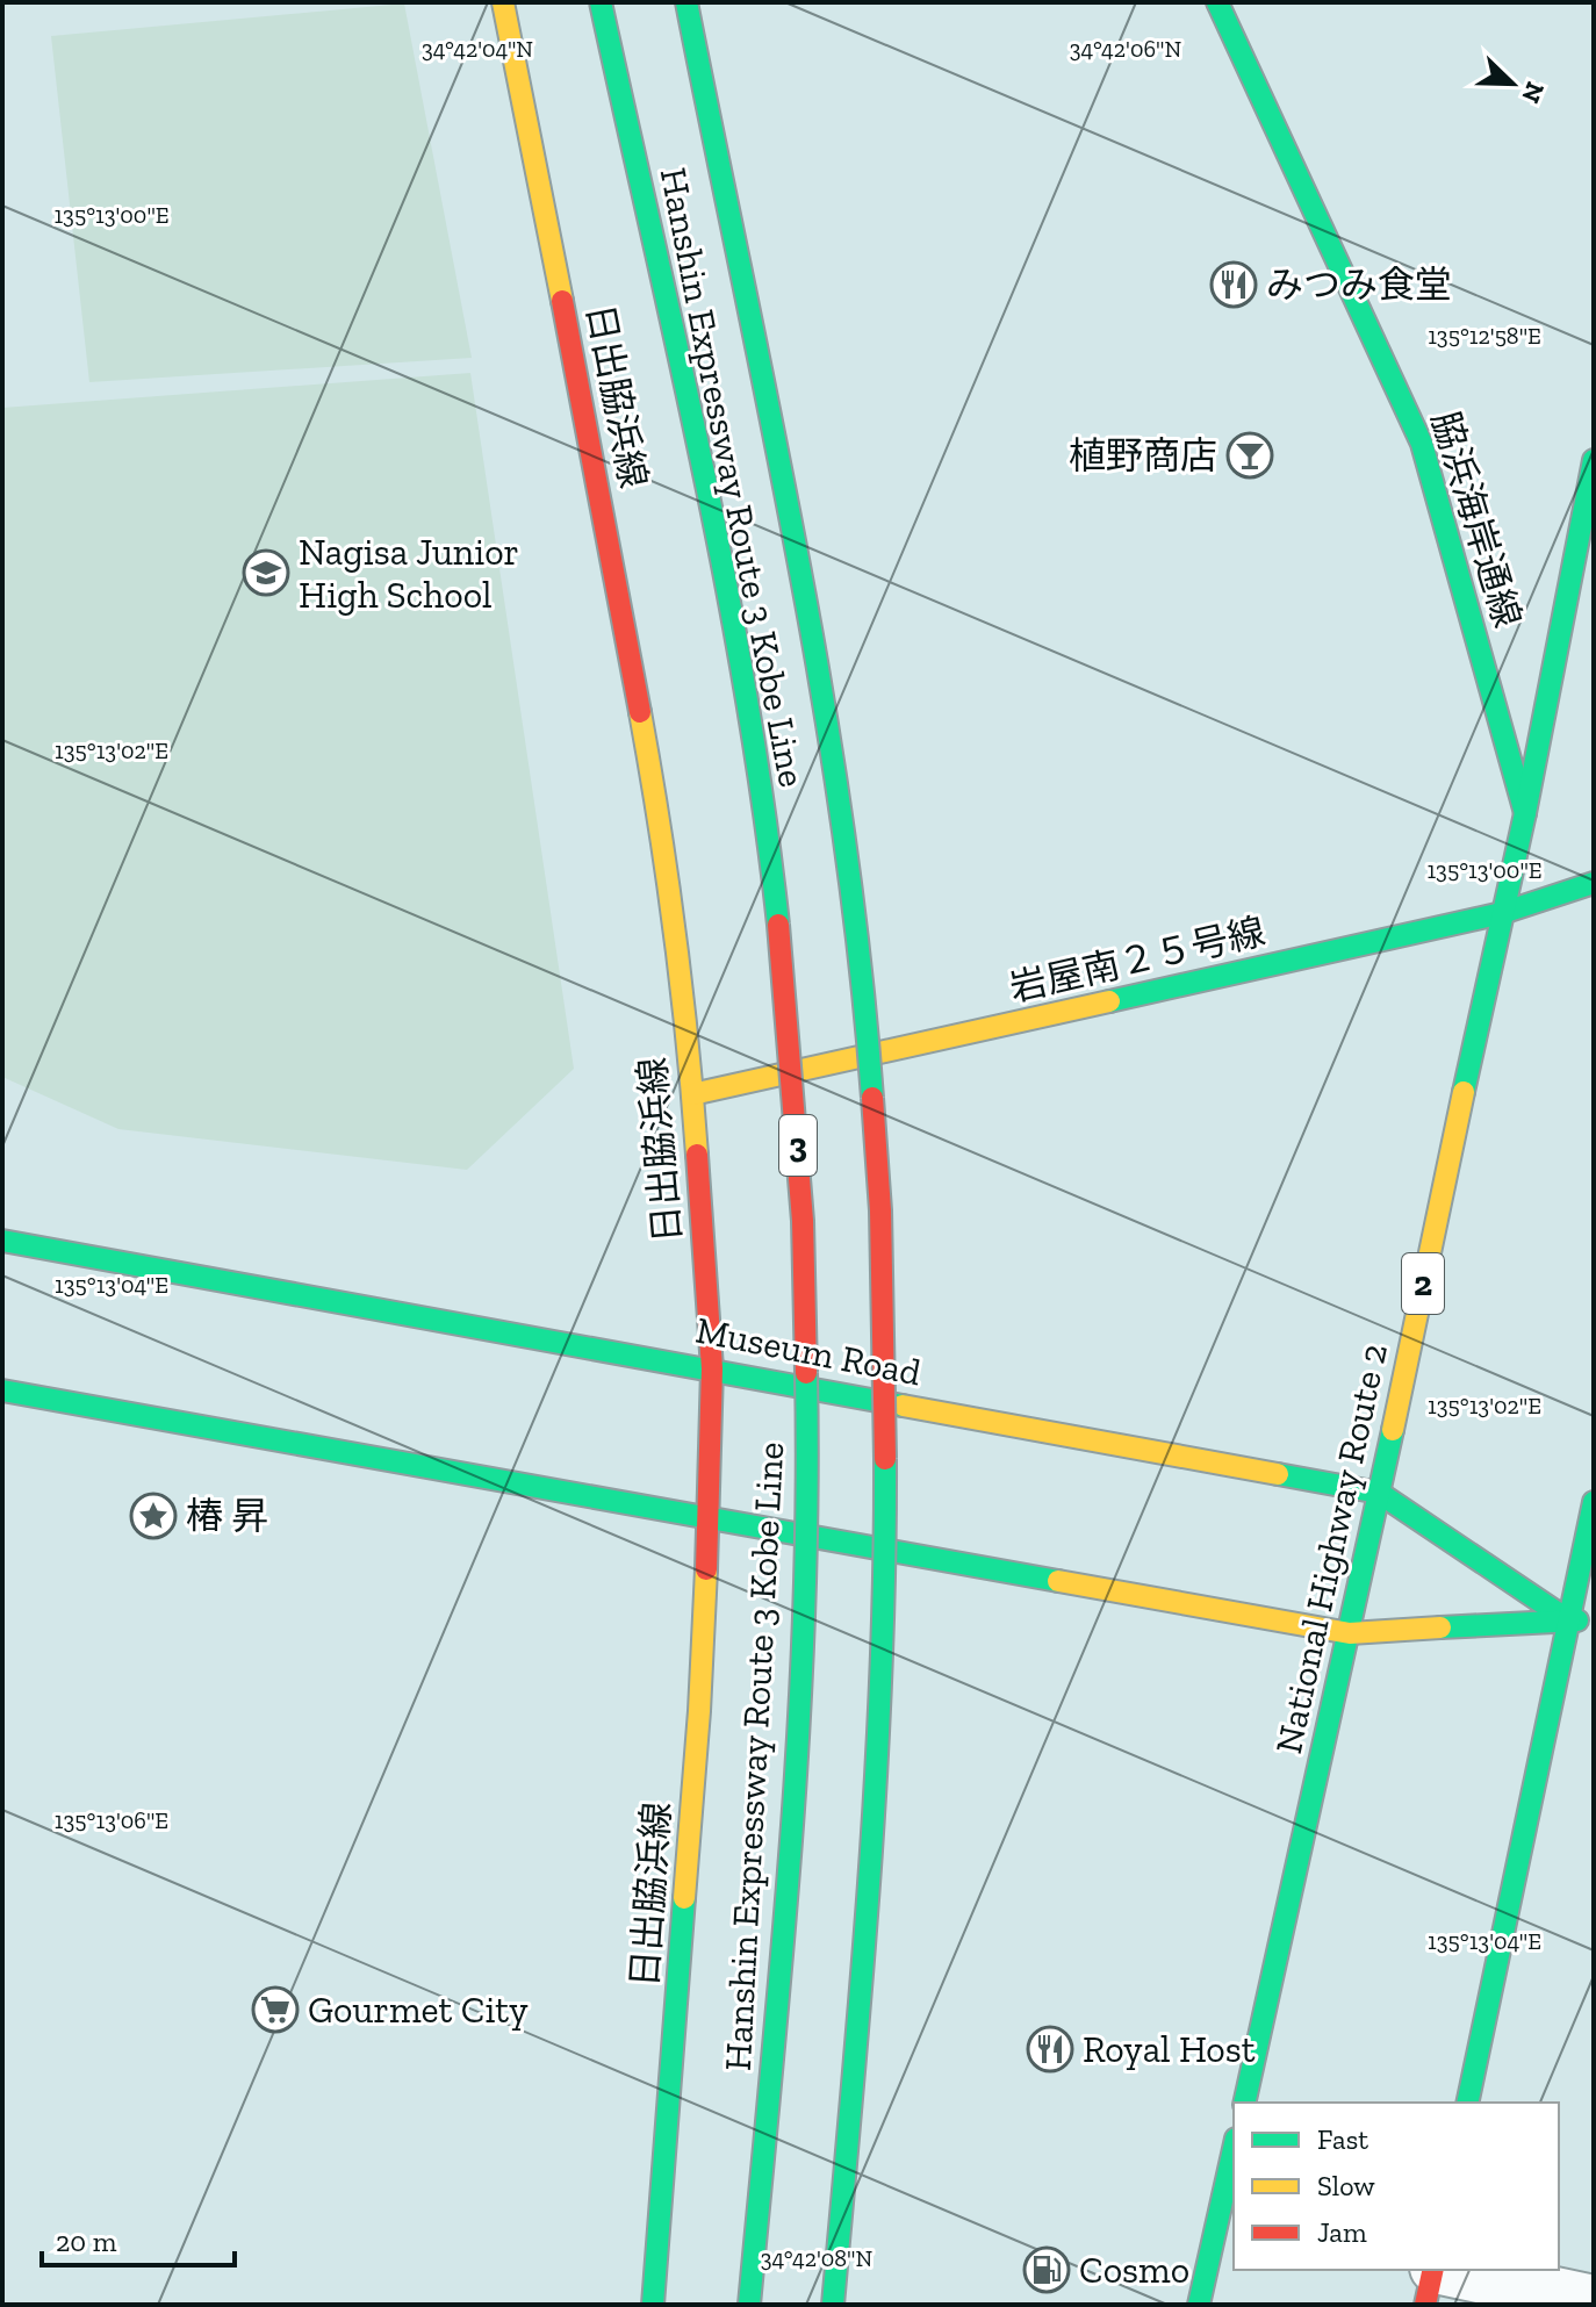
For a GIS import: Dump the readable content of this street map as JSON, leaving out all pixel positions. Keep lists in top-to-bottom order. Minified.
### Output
{"streets":{"main road":["日出脇浜線","Hanshin Expressway Route 3 Kobe Line","脇浜海岸通線","岩屋南２５号線","3","2","Museum Road","National Highway Route 2"]},"crossings":[["日出脇浜線","岩屋南２５号線"],["日出脇浜線","Museum Road"],["脇浜海岸通線","National Highway Route 2"],["岩屋南２５号線","National Highway Route 2"],["Museum Road","National Highway Route 2"]],"places":{"restaurant":["みつみ食堂","Royal Host"],"bar":["植野商店"],"school or university":["Nagisa Junior High School"],"place":["椿 昇"],"supermarket":["Gourmet City"],"fuel station":["Cosmo"]},"legend":["Fast","Slow","Jam"],"scale_bar":"20 m","north":"bottom right","coordinates":["34°42'04\"N","34°42'06\"N","135°13'00\"E","135°12'58\"E","135°13'02\"E","135°13'04\"E","135°13'06\"E","34°42'08\"N"]}
